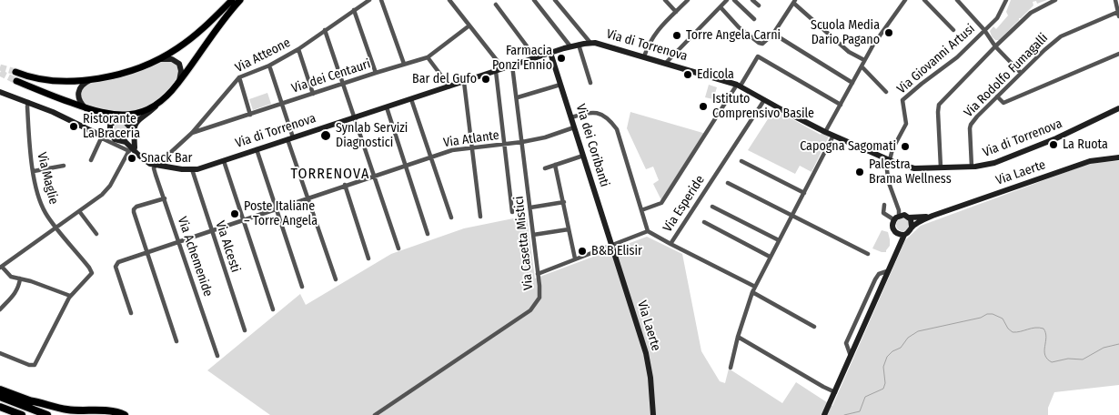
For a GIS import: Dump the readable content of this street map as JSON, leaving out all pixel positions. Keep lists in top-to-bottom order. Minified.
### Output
{"streets":{"street":["Via di Torrenova","Via Atteone","Via Giovanni Artusi","Via Rodolfo Fumagalli","Via dei Centauri","Via Atlante","Via dei Coribanti","Via Laerte","Via Maglie","Via Esperide","Via Casetta Mistici","Via Alcesti","Via Achemenide"]},"crossings":[["Via di Torrenova","Via Atteone"],["Via di Torrenova","Via Giovanni Artusi"],["Via di Torrenova","Via Rodolfo Fumagalli"],["Via di Torrenova","Via dei Coribanti"],["Via di Torrenova","Via Maglie"],["Via di Torrenova","Via Esperide"],["Via di Torrenova","Via Casetta Mistici"],["Via di Torrenova","Via Alcesti"],["Via di Torrenova","Via Achemenide"],["Via Atteone","Via dei Centauri"],["Via Giovanni Artusi","Via Laerte"],["Via Atlante","Via dei Coribanti"],["Via Atlante","Via Casetta Mistici"],["Via Atlante","Via Alcesti"],["Via Atlante","Via Achemenide"],["Via dei Coribanti","Via Laerte"],["Via dei Coribanti","Via Esperide"],["Via Laerte","Via Esperide"],["Via Esperide","Via Casetta Mistici"]],"districts":["TORRENOVA"],"places":["Scuola Media Dario Pagano","Torre Angela Carni","Farmacia Ponzi Ennio","Edicola","Bar del Gufo","Istituto Comprensivo Basile","Ristorante La Braceria","Synlab Servizi Diagnostici","La Ruota","Capogna Sagomati","Snack Bar","Palestra Brama Wellness","Poste Italiane – Torre Angela","B&B Elisir"]}
